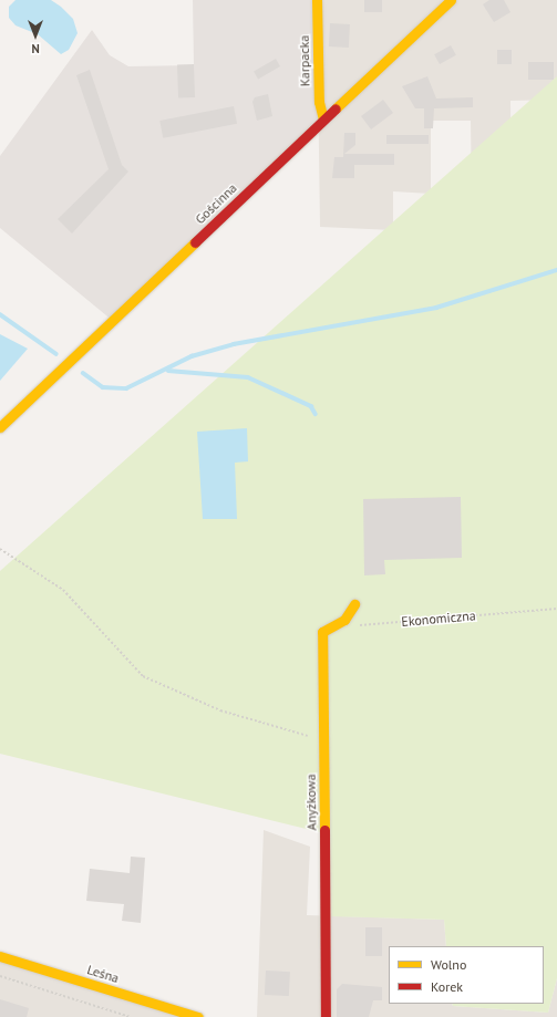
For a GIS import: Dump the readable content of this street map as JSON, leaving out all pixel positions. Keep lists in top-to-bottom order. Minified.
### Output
{"streets":{"street":["Karpacka","Gościnna","Anyżkowa","Leśna"],"path":["Ekonomiczna"]},"crossings":[["Karpacka","Gościnna"]],"legend":["Wolno","Korek"],"north":"bottom"}
